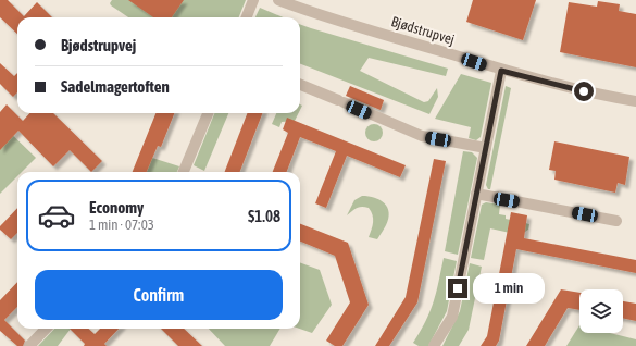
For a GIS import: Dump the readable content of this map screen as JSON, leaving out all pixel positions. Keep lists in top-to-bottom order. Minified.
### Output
{"streets":{"street":["Bjødstrupvej"]},"page":{"banner":["Bjødstrupvej","Sadelmagertoften"],"list":[{"name":"Economy","note":"1 min · 07:03","value":"$1.08"}],"buttons":"Confirm","bubble":"1 min"}}
